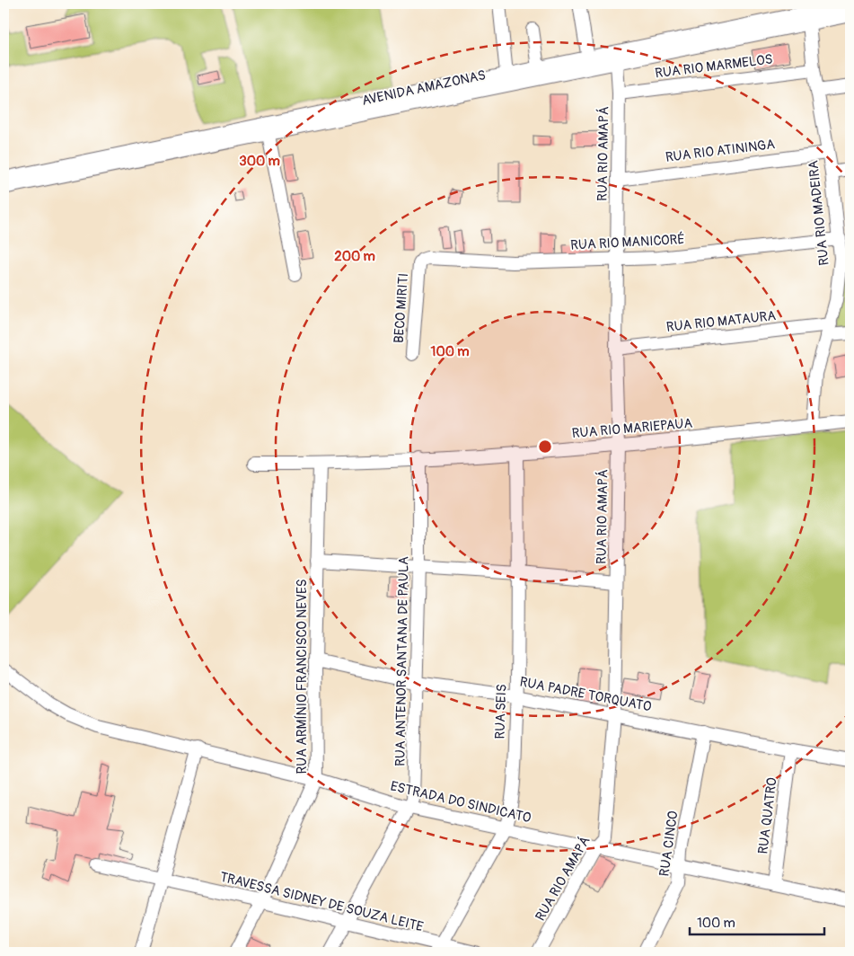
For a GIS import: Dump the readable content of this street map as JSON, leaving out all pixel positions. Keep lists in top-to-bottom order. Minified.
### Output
{"streets":{"street":["RUA RIO MARMELOS","AVENIDA AMAZONAS","RUA RIO ATININGA","RUA RIO AMAPÁ","RUA RIO MADEIRA","RUA RIO MANICORÉ","BECO MIRITI","RUA RIO MATAURA","RUA RIO MARIEPAUA","RUA ANTENOR SANTANA DE PAULA","RUA ARMÍNIO FRANCISCO NEVES","RUA PADRE TORQUATO","RUA SEIS","ESTRADA DO SINDICATO","RUA QUATRO","RUA CINCO","TRAVESSA SIDNEY DE SOUZA LEITE"]},"crossings":[["RUA RIO MARMELOS","RUA RIO AMAPÁ"],["RUA RIO MARMELOS","RUA RIO MADEIRA"],["AVENIDA AMAZONAS","RUA RIO AMAPÁ"],["AVENIDA AMAZONAS","RUA RIO MADEIRA"],["RUA RIO ATININGA","RUA RIO AMAPÁ"],["RUA RIO ATININGA","RUA RIO MADEIRA"],["RUA RIO AMAPÁ","RUA RIO MANICORÉ"],["RUA RIO AMAPÁ","RUA RIO MATAURA"],["RUA RIO AMAPÁ","RUA RIO MARIEPAUA"],["RUA RIO AMAPÁ","RUA PADRE TORQUATO"],["RUA RIO AMAPÁ","ESTRADA DO SINDICATO"],["RUA RIO MADEIRA","RUA RIO MANICORÉ"],["RUA RIO MADEIRA","RUA RIO MATAURA"],["RUA RIO MADEIRA","RUA RIO MARIEPAUA"],["RUA RIO MANICORÉ","BECO MIRITI"],["RUA RIO MARIEPAUA","RUA ANTENOR SANTANA DE PAULA"],["RUA RIO MARIEPAUA","RUA ARMÍNIO FRANCISCO NEVES"],["RUA RIO MARIEPAUA","RUA SEIS"],["RUA ANTENOR SANTANA DE PAULA","RUA PADRE TORQUATO"],["RUA ANTENOR SANTANA DE PAULA","ESTRADA DO SINDICATO"],["RUA ANTENOR SANTANA DE PAULA","TRAVESSA SIDNEY DE SOUZA LEITE"],["RUA ARMÍNIO FRANCISCO NEVES","RUA PADRE TORQUATO"],["RUA ARMÍNIO FRANCISCO NEVES","ESTRADA DO SINDICATO"],["RUA ARMÍNIO FRANCISCO NEVES","TRAVESSA SIDNEY DE SOUZA LEITE"],["RUA PADRE TORQUATO","RUA SEIS"],["RUA PADRE TORQUATO","RUA QUATRO"],["RUA PADRE TORQUATO","RUA CINCO"],["RUA SEIS","ESTRADA DO SINDICATO"],["RUA SEIS","TRAVESSA SIDNEY DE SOUZA LEITE"],["ESTRADA DO SINDICATO","RUA QUATRO"],["ESTRADA DO SINDICATO","RUA CINCO"]],"scale_bar":"100 m","rings":["300 m","200 m","100 m"]}
